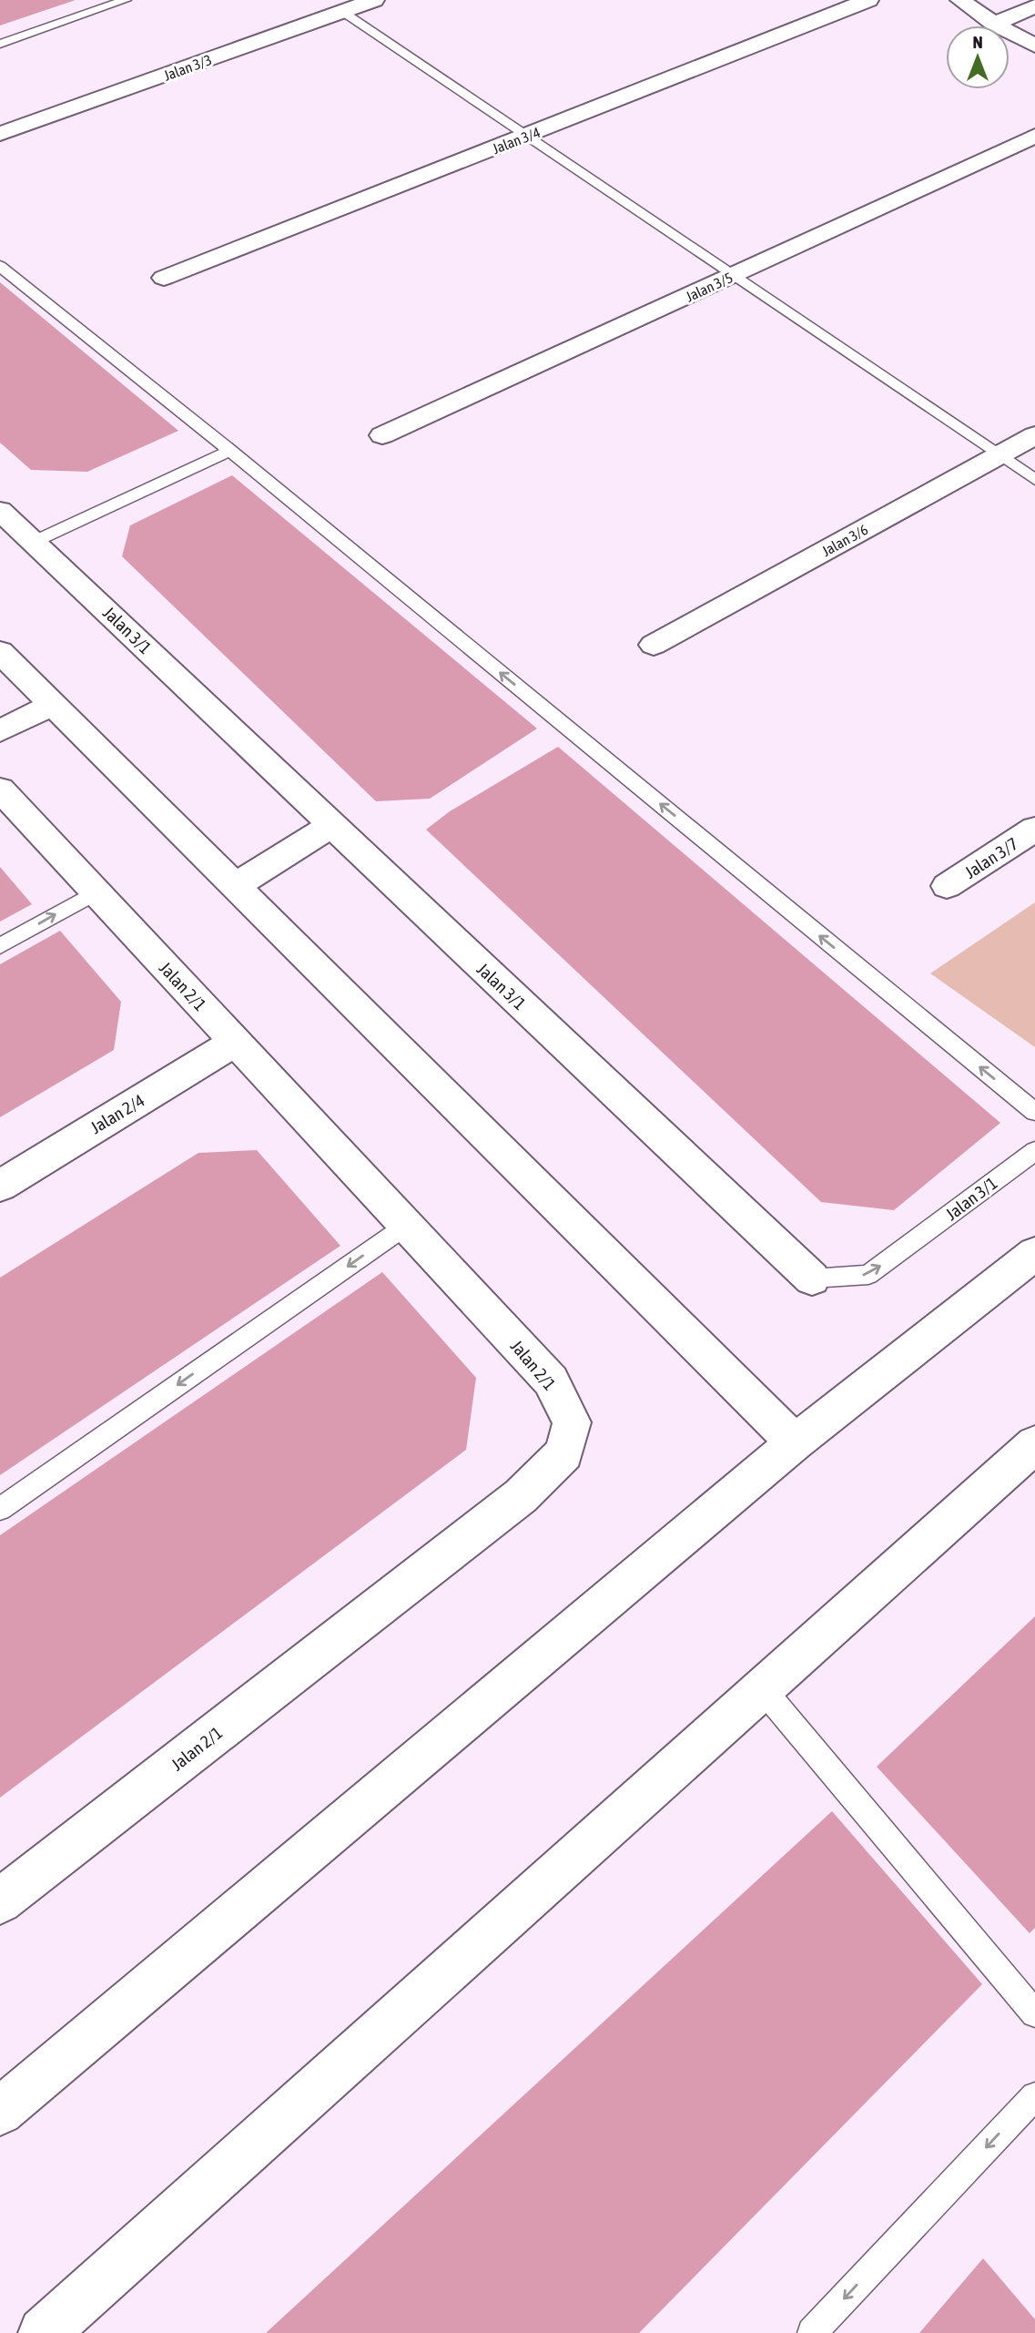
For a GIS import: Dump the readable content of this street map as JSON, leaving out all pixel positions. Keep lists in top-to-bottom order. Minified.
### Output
{"streets":{"street":["Jalan 3/3","Jalan 3/4","Jalan 3/5","Jalan 3/6","Jalan 3/1","Jalan 3/7","Jalan 2/1","Jalan 2/4"]},"crossings":[["Jalan 2/1","Jalan 2/4"]],"north":"top"}
